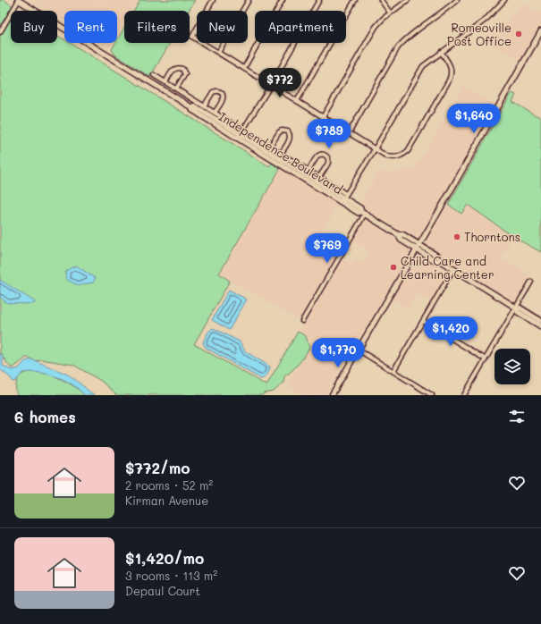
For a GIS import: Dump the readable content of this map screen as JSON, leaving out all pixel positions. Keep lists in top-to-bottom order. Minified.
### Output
{"streets":{"main road":["Independence Boulevard"]},"places":["Romeoville Post Office","Thorntons","Child Care and Learning Center"],"page":{"chip":["Buy","Rent","Filters","New","Apartment"],"price":["$772","$1,640","$789","$769","$1,420","$1,770"],"heading":"6 homes","list":[{"name":"$772/mo","note":"2 rooms · 52 m² · Kirman Avenue"},{"name":"$1,420/mo","note":"3 rooms · 113 m² · Depaul Court"}]}}
